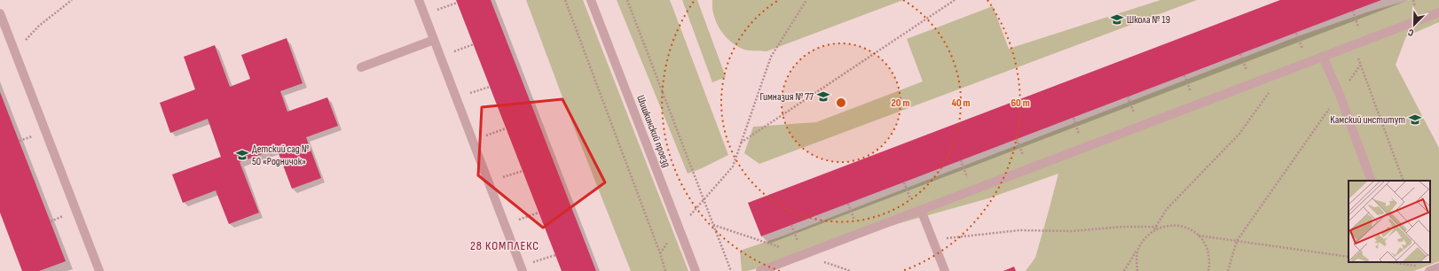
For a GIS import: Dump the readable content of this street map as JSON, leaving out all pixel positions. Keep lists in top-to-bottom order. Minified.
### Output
{"streets":{"street":["Шишкинский проезд"]},"districts":["28 КОМПЛЕКС"],"places":{"school or university":["Школа № 19","Гимназия № 77","Камский институт","Детский сад № 50 «Родничок»"]},"north":"bottom left","rings":["20 m","40 m","60 m"]}
